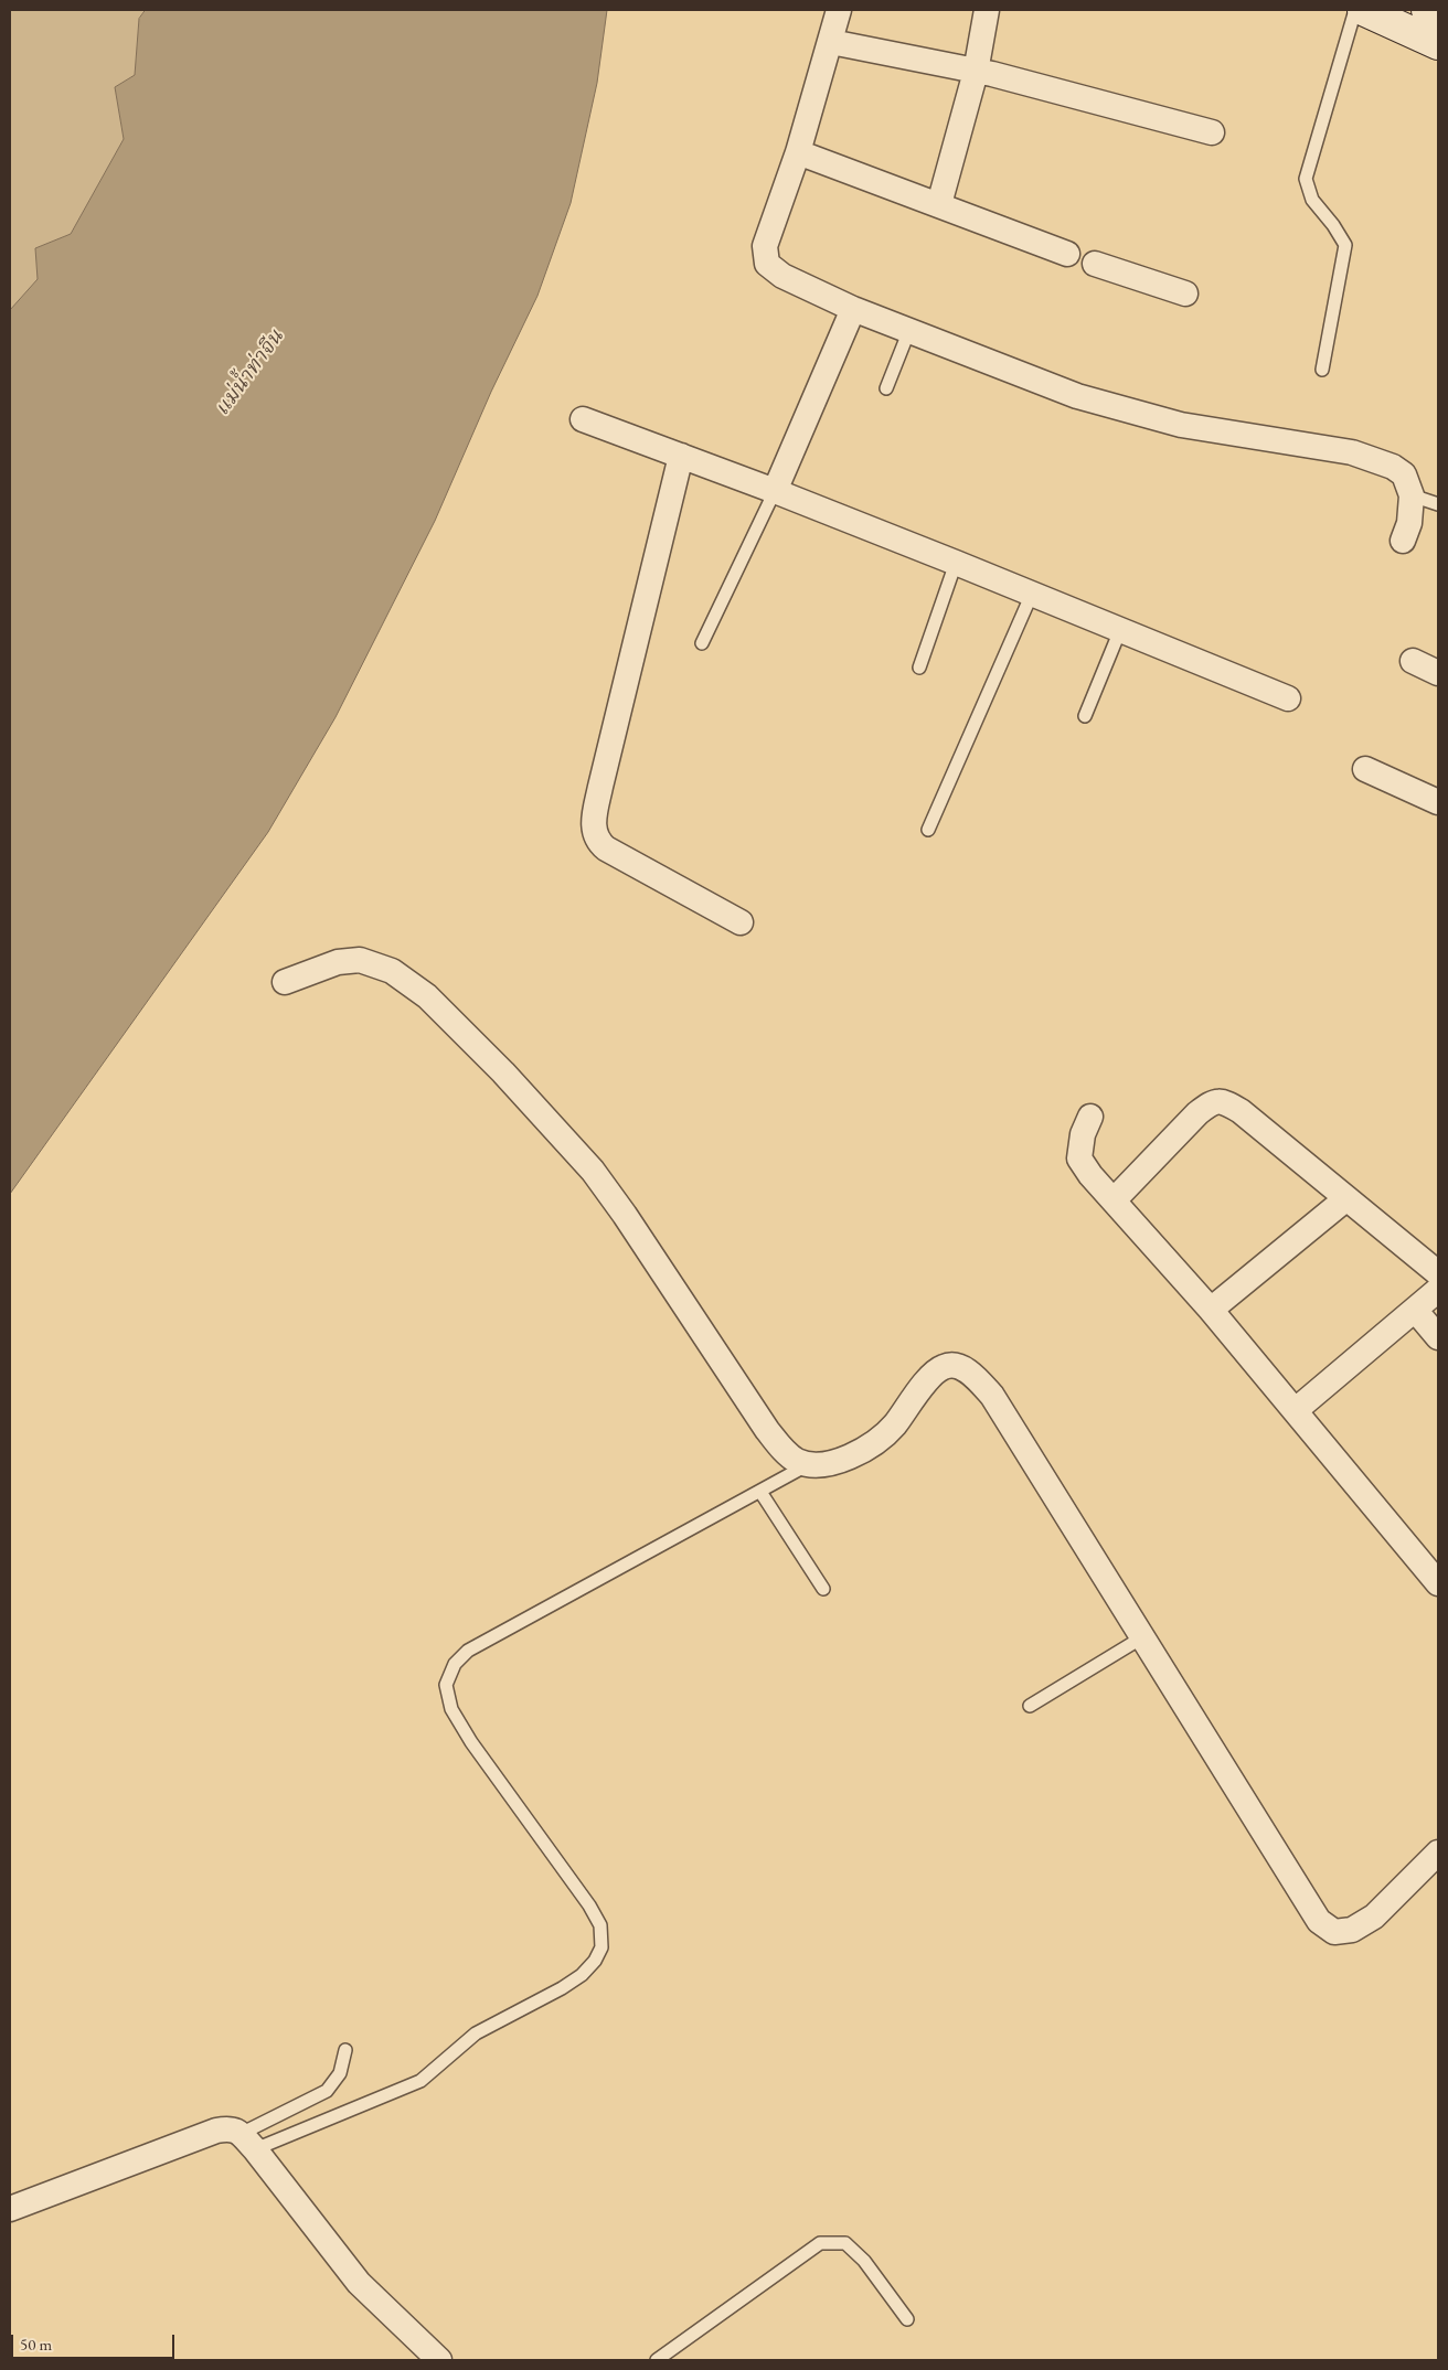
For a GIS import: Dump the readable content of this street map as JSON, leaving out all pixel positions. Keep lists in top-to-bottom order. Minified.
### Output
{"water":["แม่น้ำท่าจีน"],"scale_bar":"50 m"}
